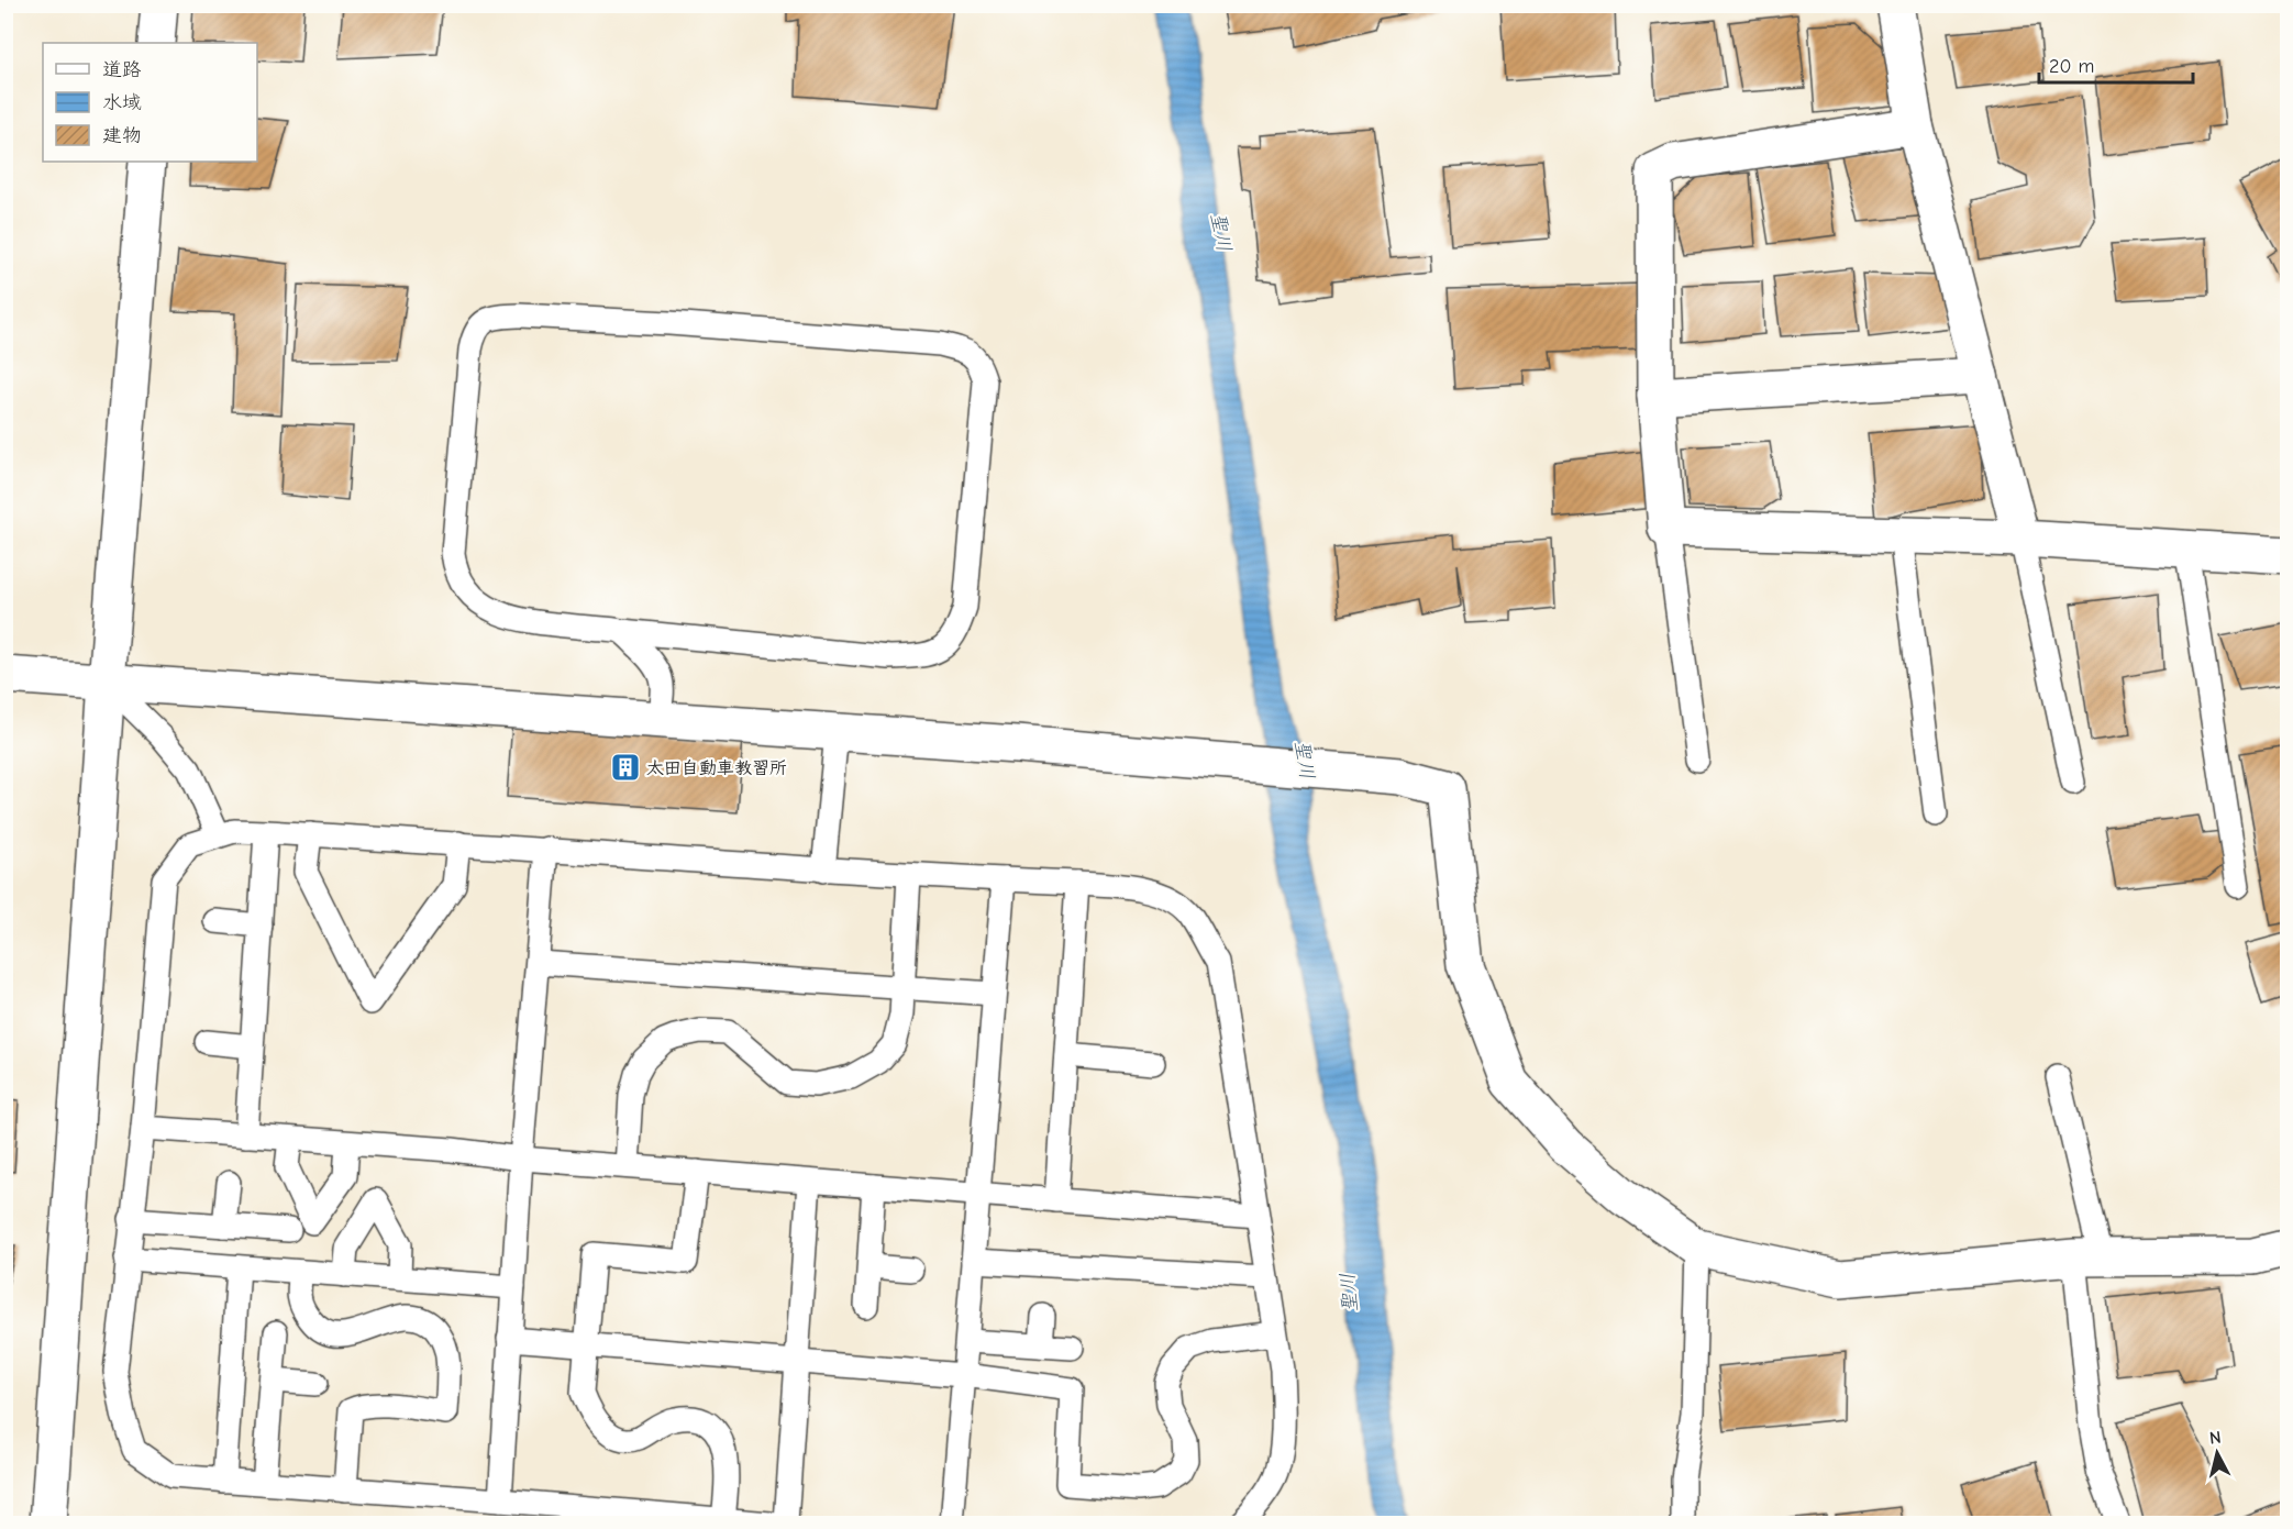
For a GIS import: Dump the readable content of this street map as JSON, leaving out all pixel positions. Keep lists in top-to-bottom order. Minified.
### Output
{"water":["聖川"],"places":{"building":["太田自動車教習所"]},"legend":["道路","水域","建物"],"scale_bar":"20 m","north":"top"}
